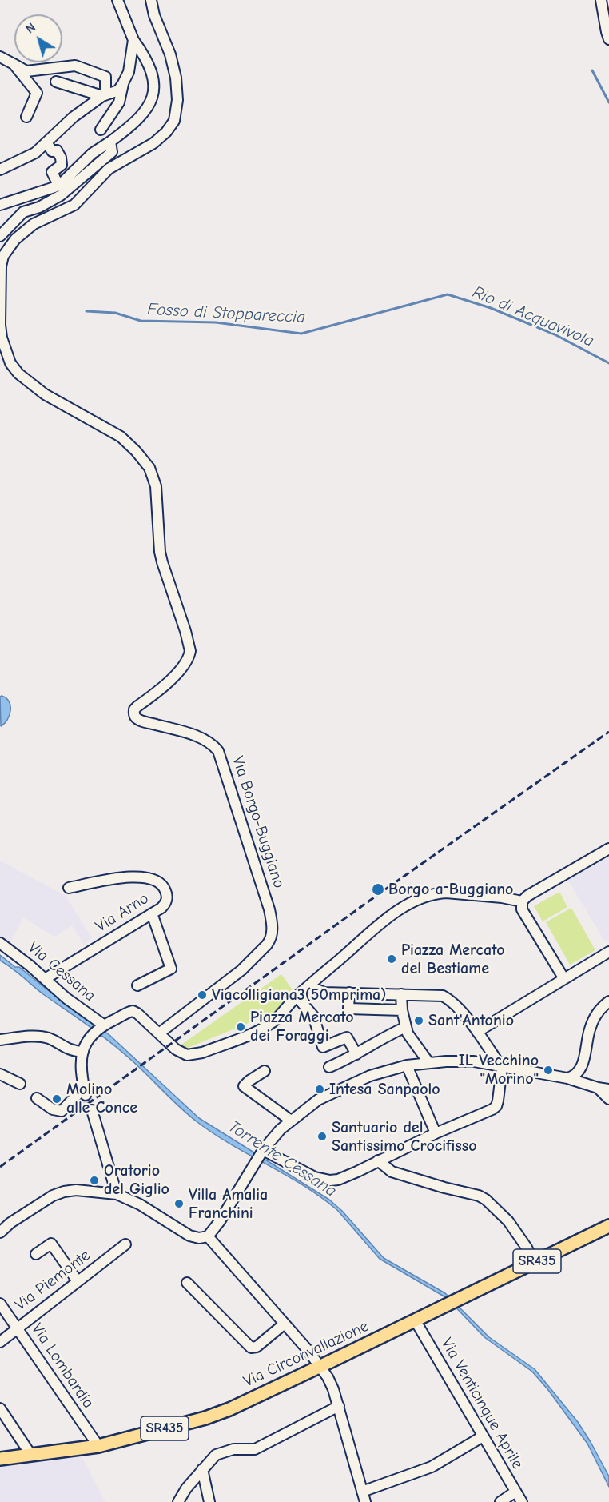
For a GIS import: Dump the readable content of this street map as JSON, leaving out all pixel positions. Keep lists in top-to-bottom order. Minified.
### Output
{"streets":{"main road":["SR435","Via Circonvallazione"],"street":["Via Borgo-Buggiano","Via Arno","Via Cessana","Via Piemonte","Via Lombardia","Via Venticinque Aprile"]},"crossings":[["Via Arno","Via Cessana"],["Via Piemonte","Via Lombardia"],["Via Circonvallazione","Via Lombardia"],["Via Circonvallazione","Via Venticinque Aprile"]],"water":["Fosso di Stoppareccia","Rio di Acquavivola","Torrente Cessana"],"places":["Borgo a Buggiano","Piazza Mercato del Bestiame","Viacolligiana3(50mprima)","Sant'Antonio","Piazza Mercato dei Foraggi","IL Vecchino \"Morino\"","Intesa Sanpaolo","Molino alle Conce","Santuario del Santissimo Crocifisso","Oratorio del Giglio","Villa Amalia Franchini"],"north":"top left"}
